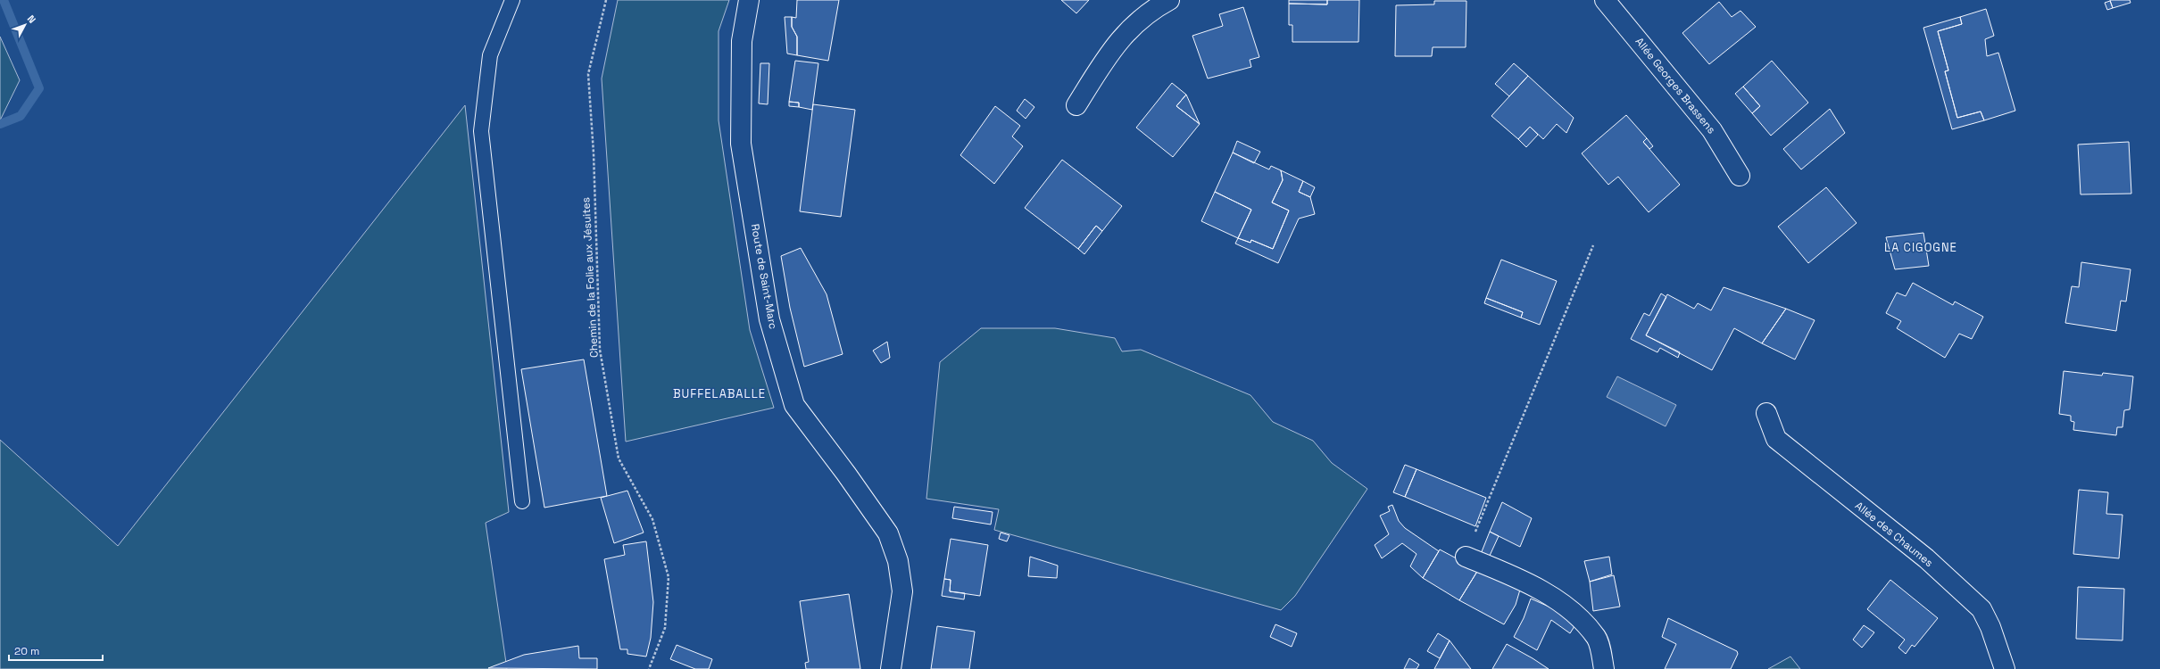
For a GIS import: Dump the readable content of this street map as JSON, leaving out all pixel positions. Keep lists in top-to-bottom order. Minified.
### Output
{"streets":{"street":["Allée Georges Brassens","Route de Saint-Marc","Allée des Chaumes"],"path":["Chemin de la Folie aux Jésuites"]},"districts":["LA CIGOGNE","BUFFELABALLE"],"scale_bar":"20 m","north":"top right"}
